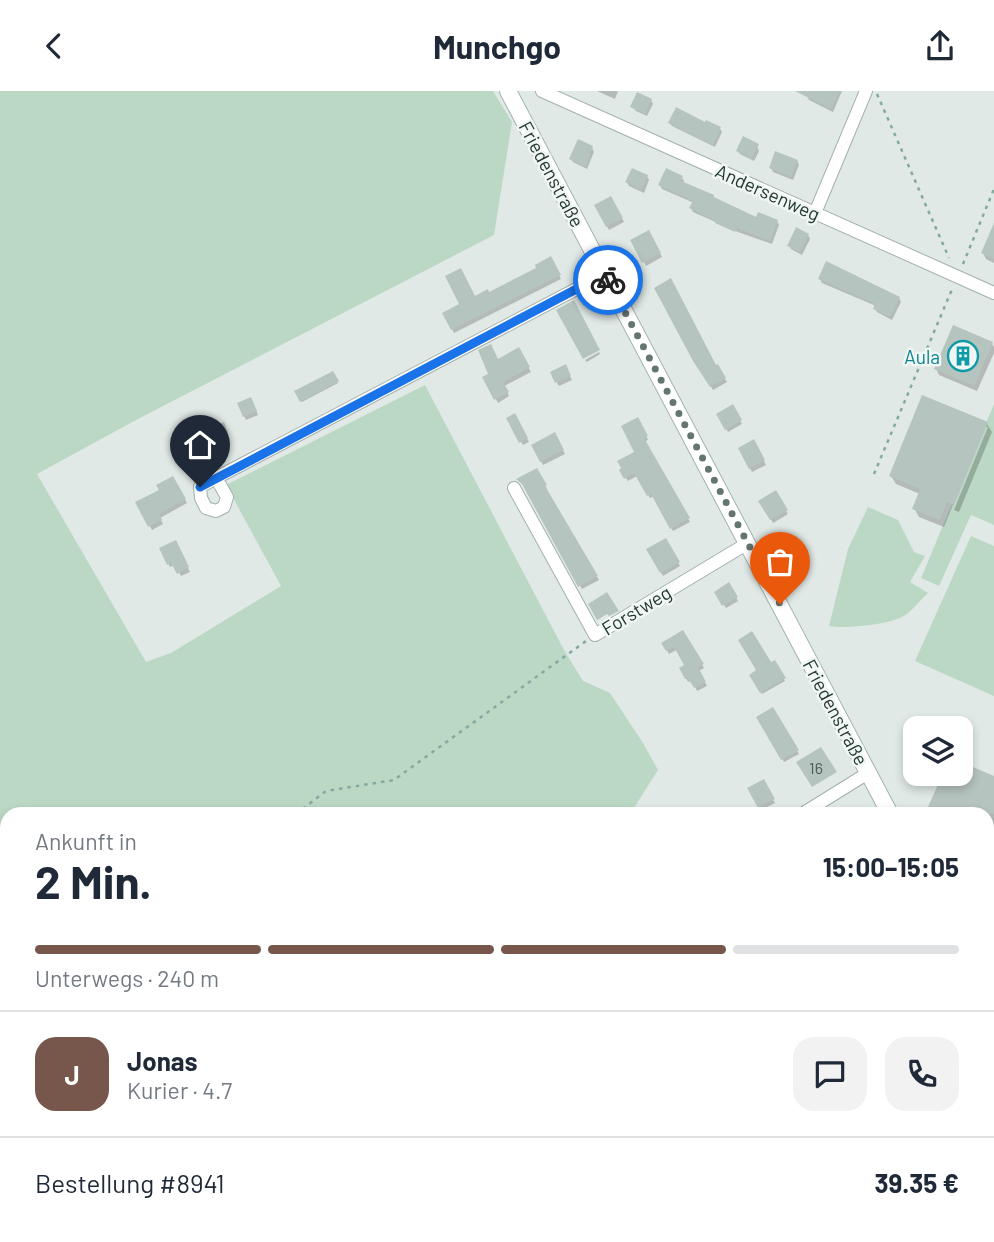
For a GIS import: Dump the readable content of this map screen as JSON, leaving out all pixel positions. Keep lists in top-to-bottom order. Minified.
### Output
{"streets":{"main road":["Friedenstraße"],"street":["Andersenweg","Forstweg"]},"crossings":[["Friedenstraße","Forstweg"]],"places":{"building":["Aula"]},"house_numbers":["16"],"page":{"header":"Munchgo","heading":["2 Min.","Ankunft in","15:00–15:05"],"panel":["Jonas","Kurier · 4.7","Bestellung #8941","39.35 €"],"bar":"Unterwegs · 240 m","round":"J"}}
